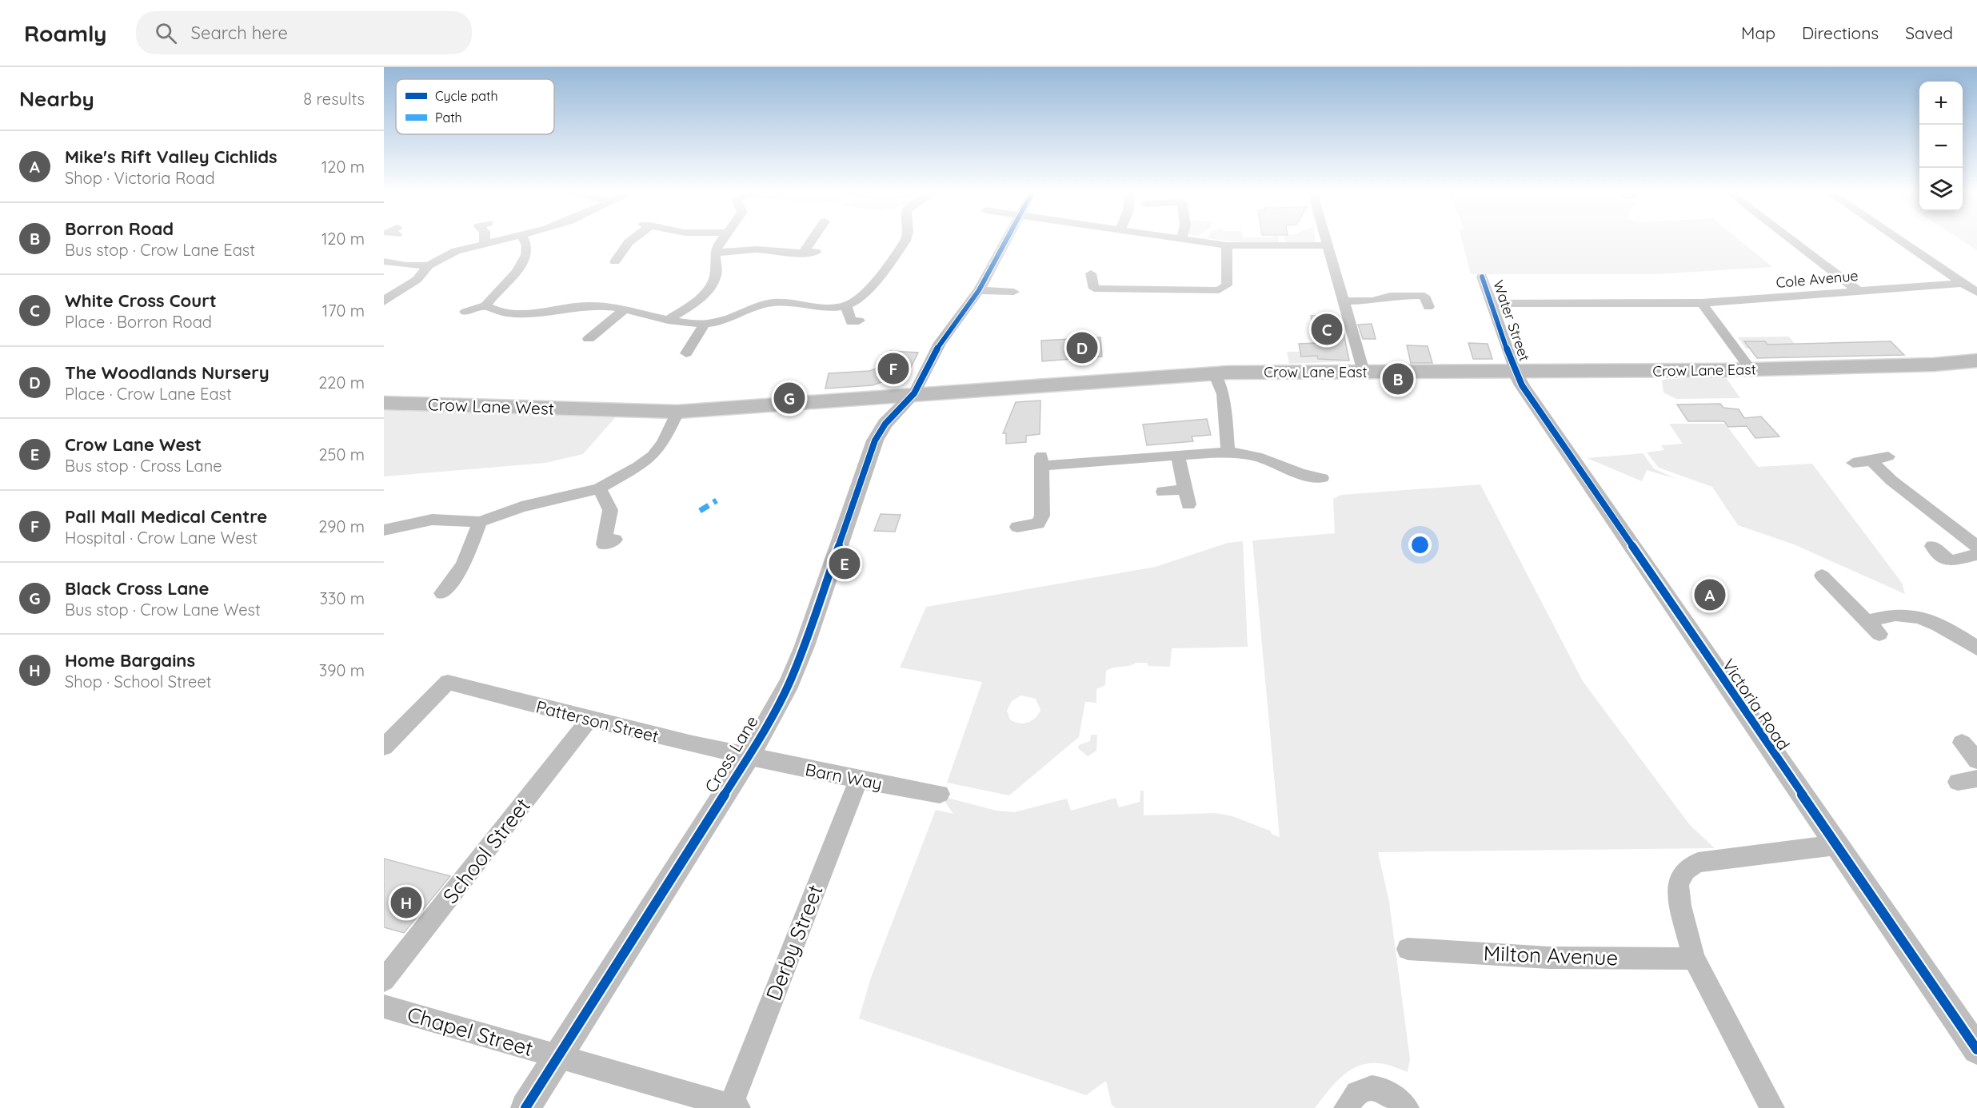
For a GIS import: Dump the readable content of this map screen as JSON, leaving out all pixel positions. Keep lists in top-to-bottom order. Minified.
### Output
{"streets":{"main road":["Crow Lane East","Crow Lane West"],"street":["Cole Avenue","Water Street","Victoria Road","Patterson Street","Cross Lane","Barn Way","School Street","Derby Street","Milton Avenue","Chapel Street"]},"crossings":[["Cole Avenue","Water Street"],["Water Street","Crow Lane East"],["Water Street","Victoria Road"],["Crow Lane East","Crow Lane West"],["Crow Lane East","Victoria Road"],["Crow Lane East","Cross Lane"],["Crow Lane West","Cross Lane"],["Patterson Street","Cross Lane"],["Patterson Street","Barn Way"],["Patterson Street","School Street"],["Cross Lane","Barn Way"],["Cross Lane","Chapel Street"],["Barn Way","Derby Street"],["Derby Street","Chapel Street"]],"legend":["Cycle path","Path"],"page":{"header":"Roamly","search":"Search here","nav":["Map","Directions","Saved"],"heading":["Nearby","8 results"],"map_buttons":["+","−"],"list":[{"mark":"A","name":"Mike's Rift Valley Cichlids","note":"Shop · Victoria Road","value":"120 m"},{"mark":"B","name":"Borron Road","note":"Bus stop · Crow Lane East","value":"120 m"},{"mark":"C","name":"White Cross Court","note":"Place · Borron Road","value":"170 m"},{"mark":"D","name":"The Woodlands Nursery","note":"Place · Crow Lane East","value":"220 m"},{"mark":"E","name":"Crow Lane West","note":"Bus stop · Cross Lane","value":"250 m"},{"mark":"F","name":"Pall Mall Medical Centre","note":"Hospital · Crow Lane West","value":"290 m"},{"mark":"G","name":"Black Cross Lane","note":"Bus stop · Crow Lane West","value":"330 m"},{"mark":"H","name":"Home Bargains","note":"Shop · School Street","value":"390 m"}],"pins":["C","D","F","B","G","E","A","H"]}}
